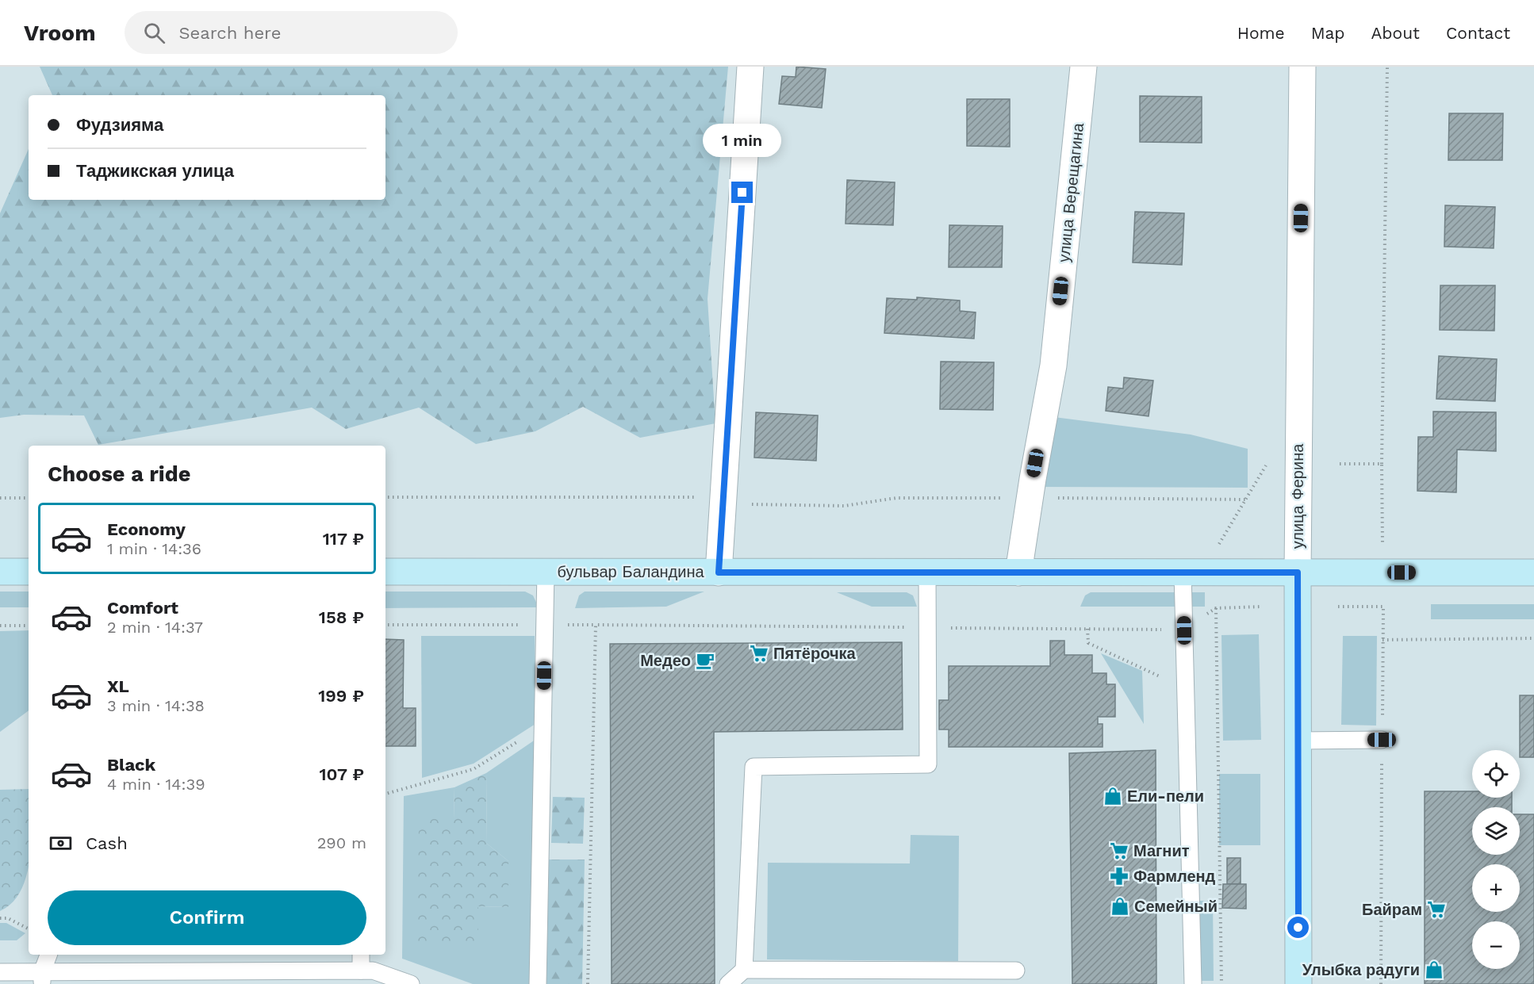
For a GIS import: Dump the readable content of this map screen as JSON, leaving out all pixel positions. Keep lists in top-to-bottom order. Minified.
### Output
{"streets":{"main road":["улица Ферина","бульвар Баландина"],"street":["улица Верещагина"]},"crossings":[["улица Верещагина","бульвар Баландина"],["улица Ферина","бульвар Баландина"]],"places":{"supermarket":["Пятёрочка","Магнит","Байрам"],"cafe":["Медео"],"shop":["Ели-пели","Семейный","Улыбка радуги"],"pharmacy":["Фармленд"]},"page":{"header":"Vroom","search":"Search here","nav":["Home","Map","About","Contact"],"banner":["Фудзияма","Таджикская улица"],"bubble":"1 min","heading":"Choose a ride","list":[{"name":"Economy","note":"1 min · 14:36","value":"117 ₽"},{"name":"Comfort","note":"2 min · 14:37","value":"158 ₽"},{"name":"XL","note":"3 min · 14:38","value":"199 ₽"},{"name":"Black","note":"4 min · 14:39","value":"107 ₽"}],"map_buttons":["+","−"],"pay":["Cash","290 m"],"buttons":"Confirm"}}
